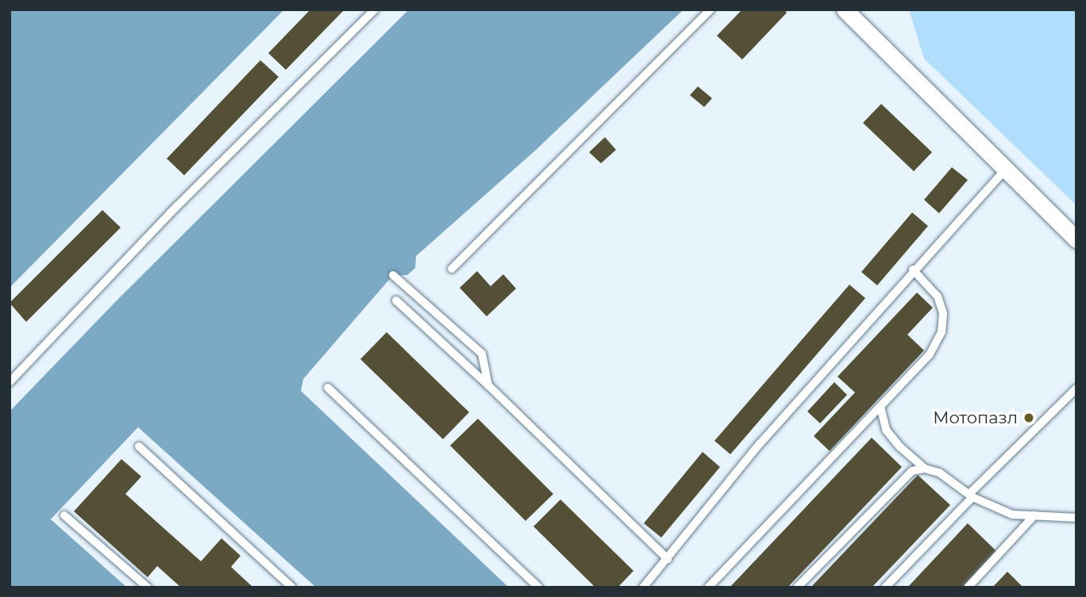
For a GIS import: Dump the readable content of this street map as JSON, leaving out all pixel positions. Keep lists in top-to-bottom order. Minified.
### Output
{"places":["Мотопазл"]}
